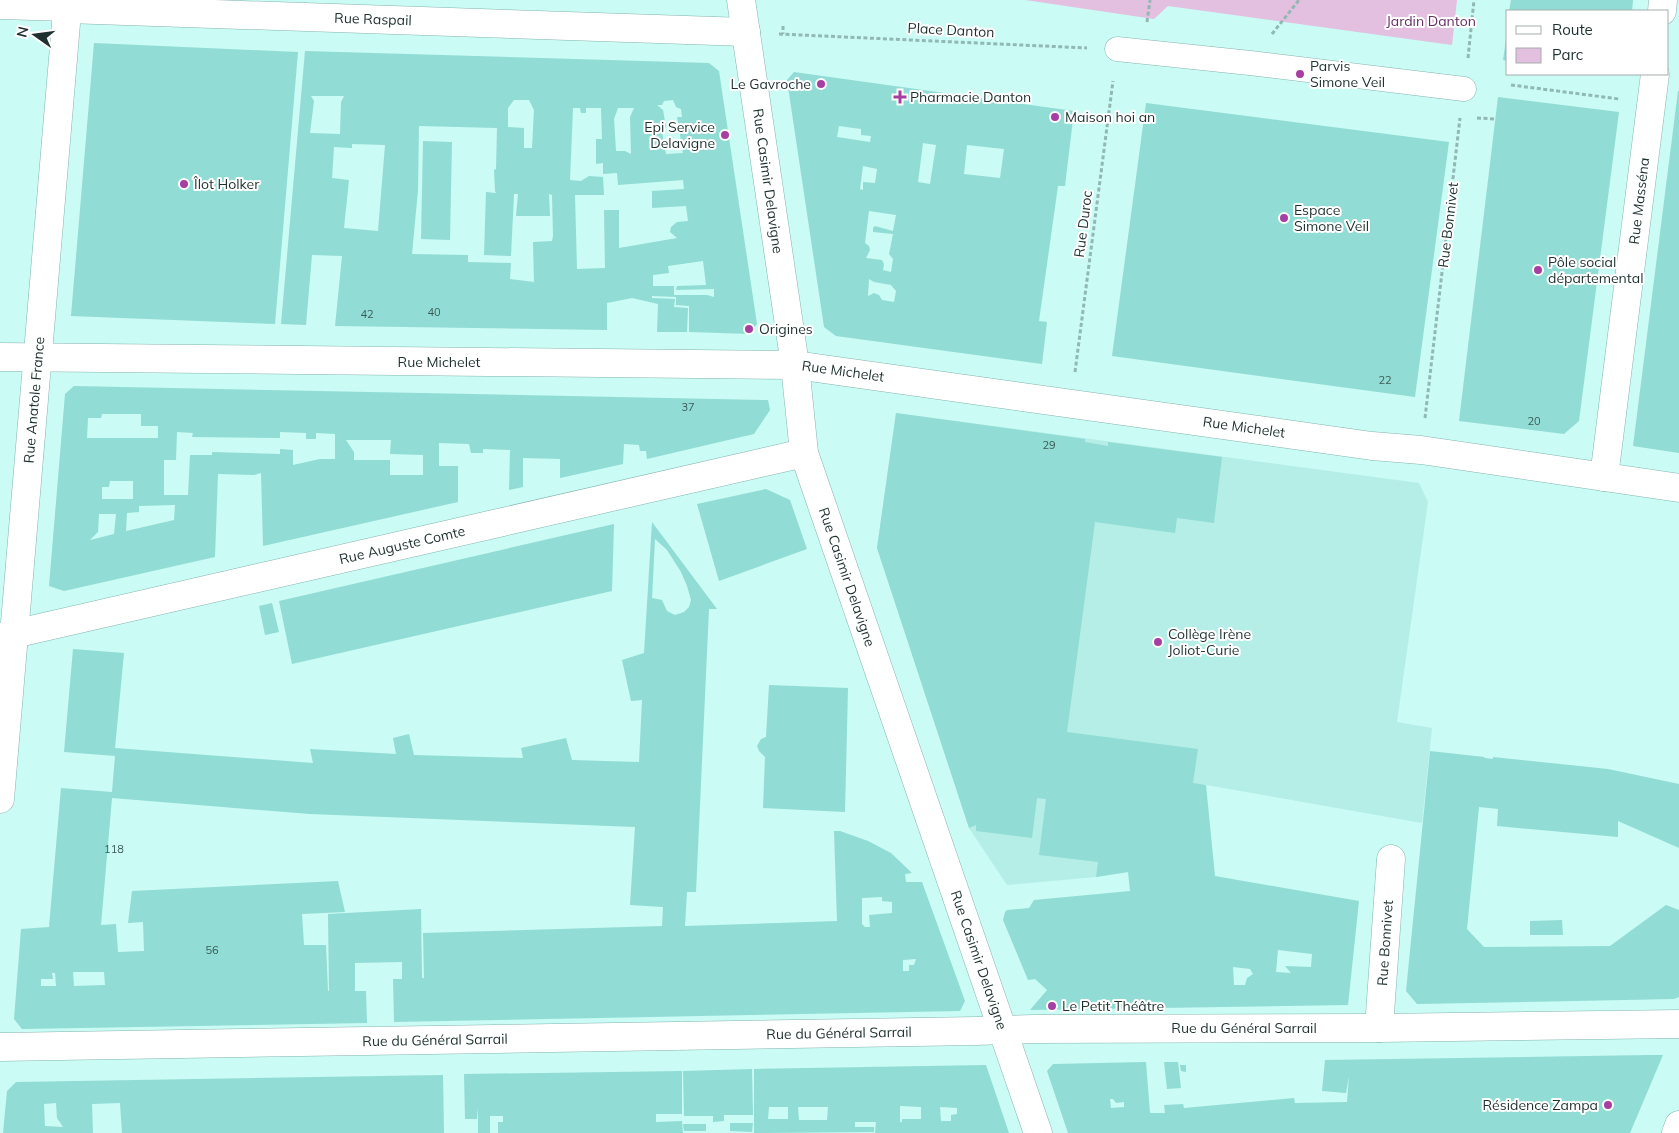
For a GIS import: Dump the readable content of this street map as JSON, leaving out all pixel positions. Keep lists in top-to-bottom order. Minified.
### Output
{"streets":{"street":["Rue Raspail","Rue Casimir Delavigne","Rue Masséna","Rue Bonnivet","Rue Michelet","Rue Anatole France","Rue Auguste Comte","Rue du Général Sarrail"],"path":["Place Danton","Rue Duroc"]},"crossings":[["Rue Raspail","Place Danton"],["Rue Raspail","Rue Casimir Delavigne"],["Rue Raspail","Rue Anatole France"],["Place Danton","Rue Casimir Delavigne"],["Place Danton","Rue Duroc"],["Rue Casimir Delavigne","Rue Michelet"],["Rue Casimir Delavigne","Rue Auguste Comte"],["Rue Casimir Delavigne","Rue du Général Sarrail"],["Rue Masséna","Rue Michelet"],["Rue Duroc","Rue Michelet"],["Rue Bonnivet","Rue Michelet"],["Rue Bonnivet","Rue du Général Sarrail"],["Rue Michelet","Rue Anatole France"],["Rue Anatole France","Rue Auguste Comte"]],"parks":["Jardin Danton"],"places":{"other":["Parvis Simone Veil","Le Gavroche","Maison hoi an","Epi Service Delavigne","Îlot Holker","Espace Simone Veil","Pôle social départemental","Origines","Collège Irène Joliot-Curie","Le Petit Théâtre","Résidence Zampa"],"health":["Pharmacie Danton"]},"house_numbers":["40","42","22","37","20","29","118","56"],"legend":["Route","Parc"],"north":"left"}
